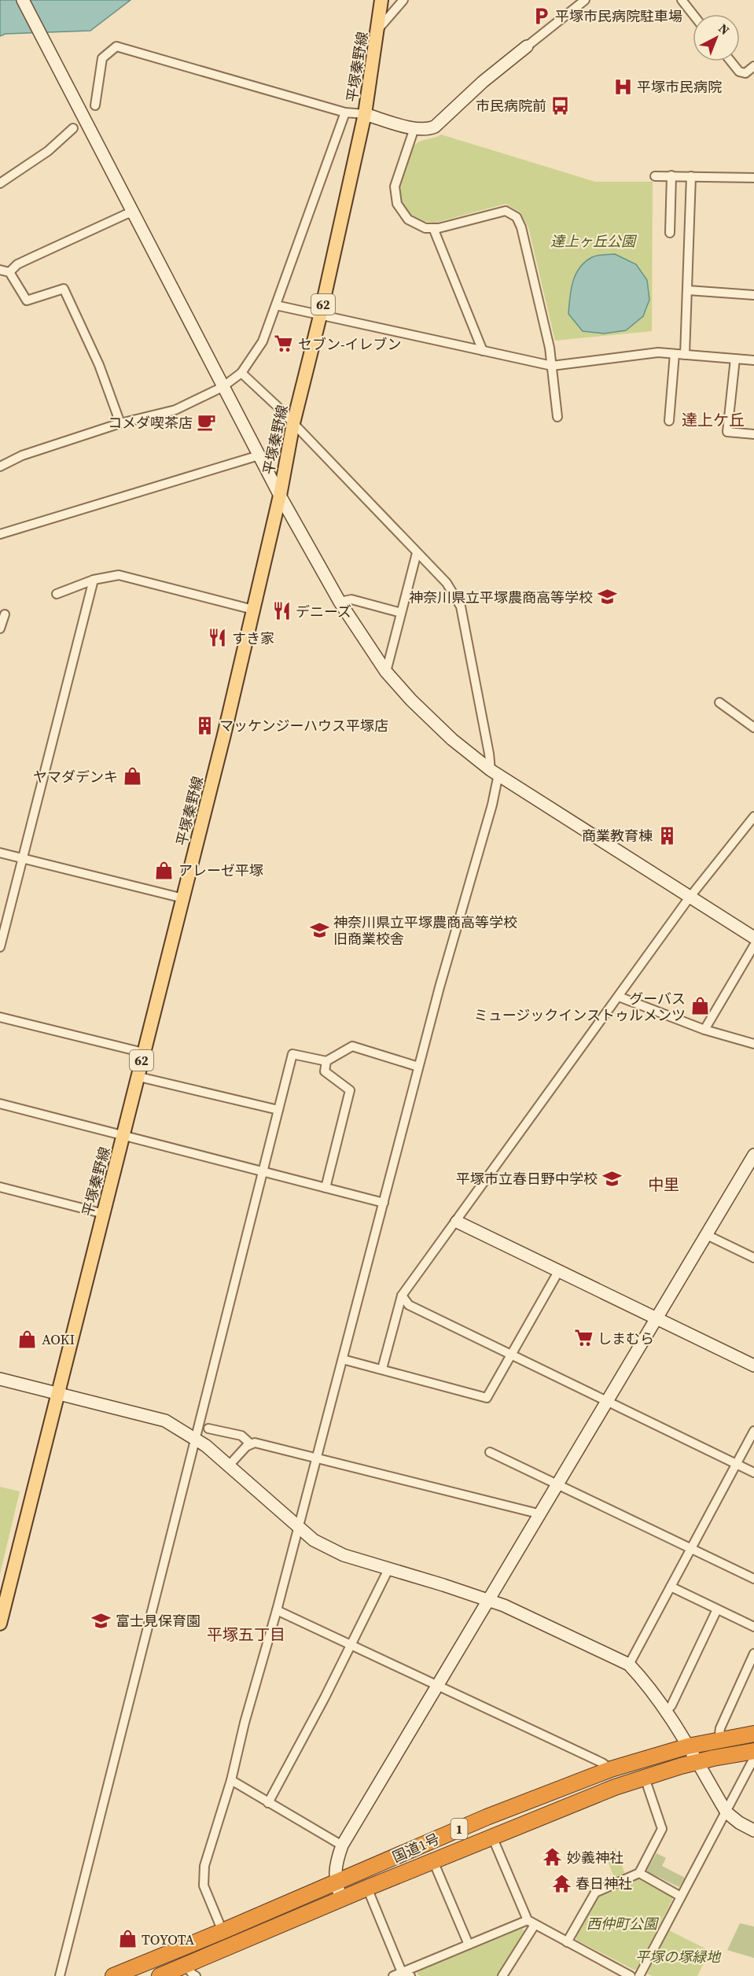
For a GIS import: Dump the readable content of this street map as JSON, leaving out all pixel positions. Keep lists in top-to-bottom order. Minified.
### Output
{"streets":{"highway":["1","国道1号"],"main road":["平塚秦野線","62"]},"districts":["達上ケ丘","中里","平塚五丁目"],"parks":["達上ヶ丘公園","西仲町公園","平塚の塚緑地"],"places":{"parking":["平塚市民病院駐車場"],"hospital":["平塚市民病院"],"bus stop":["市民病院前"],"supermarket":["セブン-イレブン","しまむら"],"cafe":["コメダ喫茶店"],"school or university":["神奈川県立平塚農商高等学校","神奈川県立平塚農商高等学校 旧商業校舎","平塚市立春日野中学校","富士見保育園"],"restaurant":["デニーズ","すき家"],"building":["マッケンジーハウス平塚店","商業教育棟"],"shop":["ヤマダデンキ","アレーゼ平塚","グーバス ミュージックインストゥルメンツ","AOKI","TOYOTA"],"temple":["妙義神社","春日神社"]},"north":"top right"}
